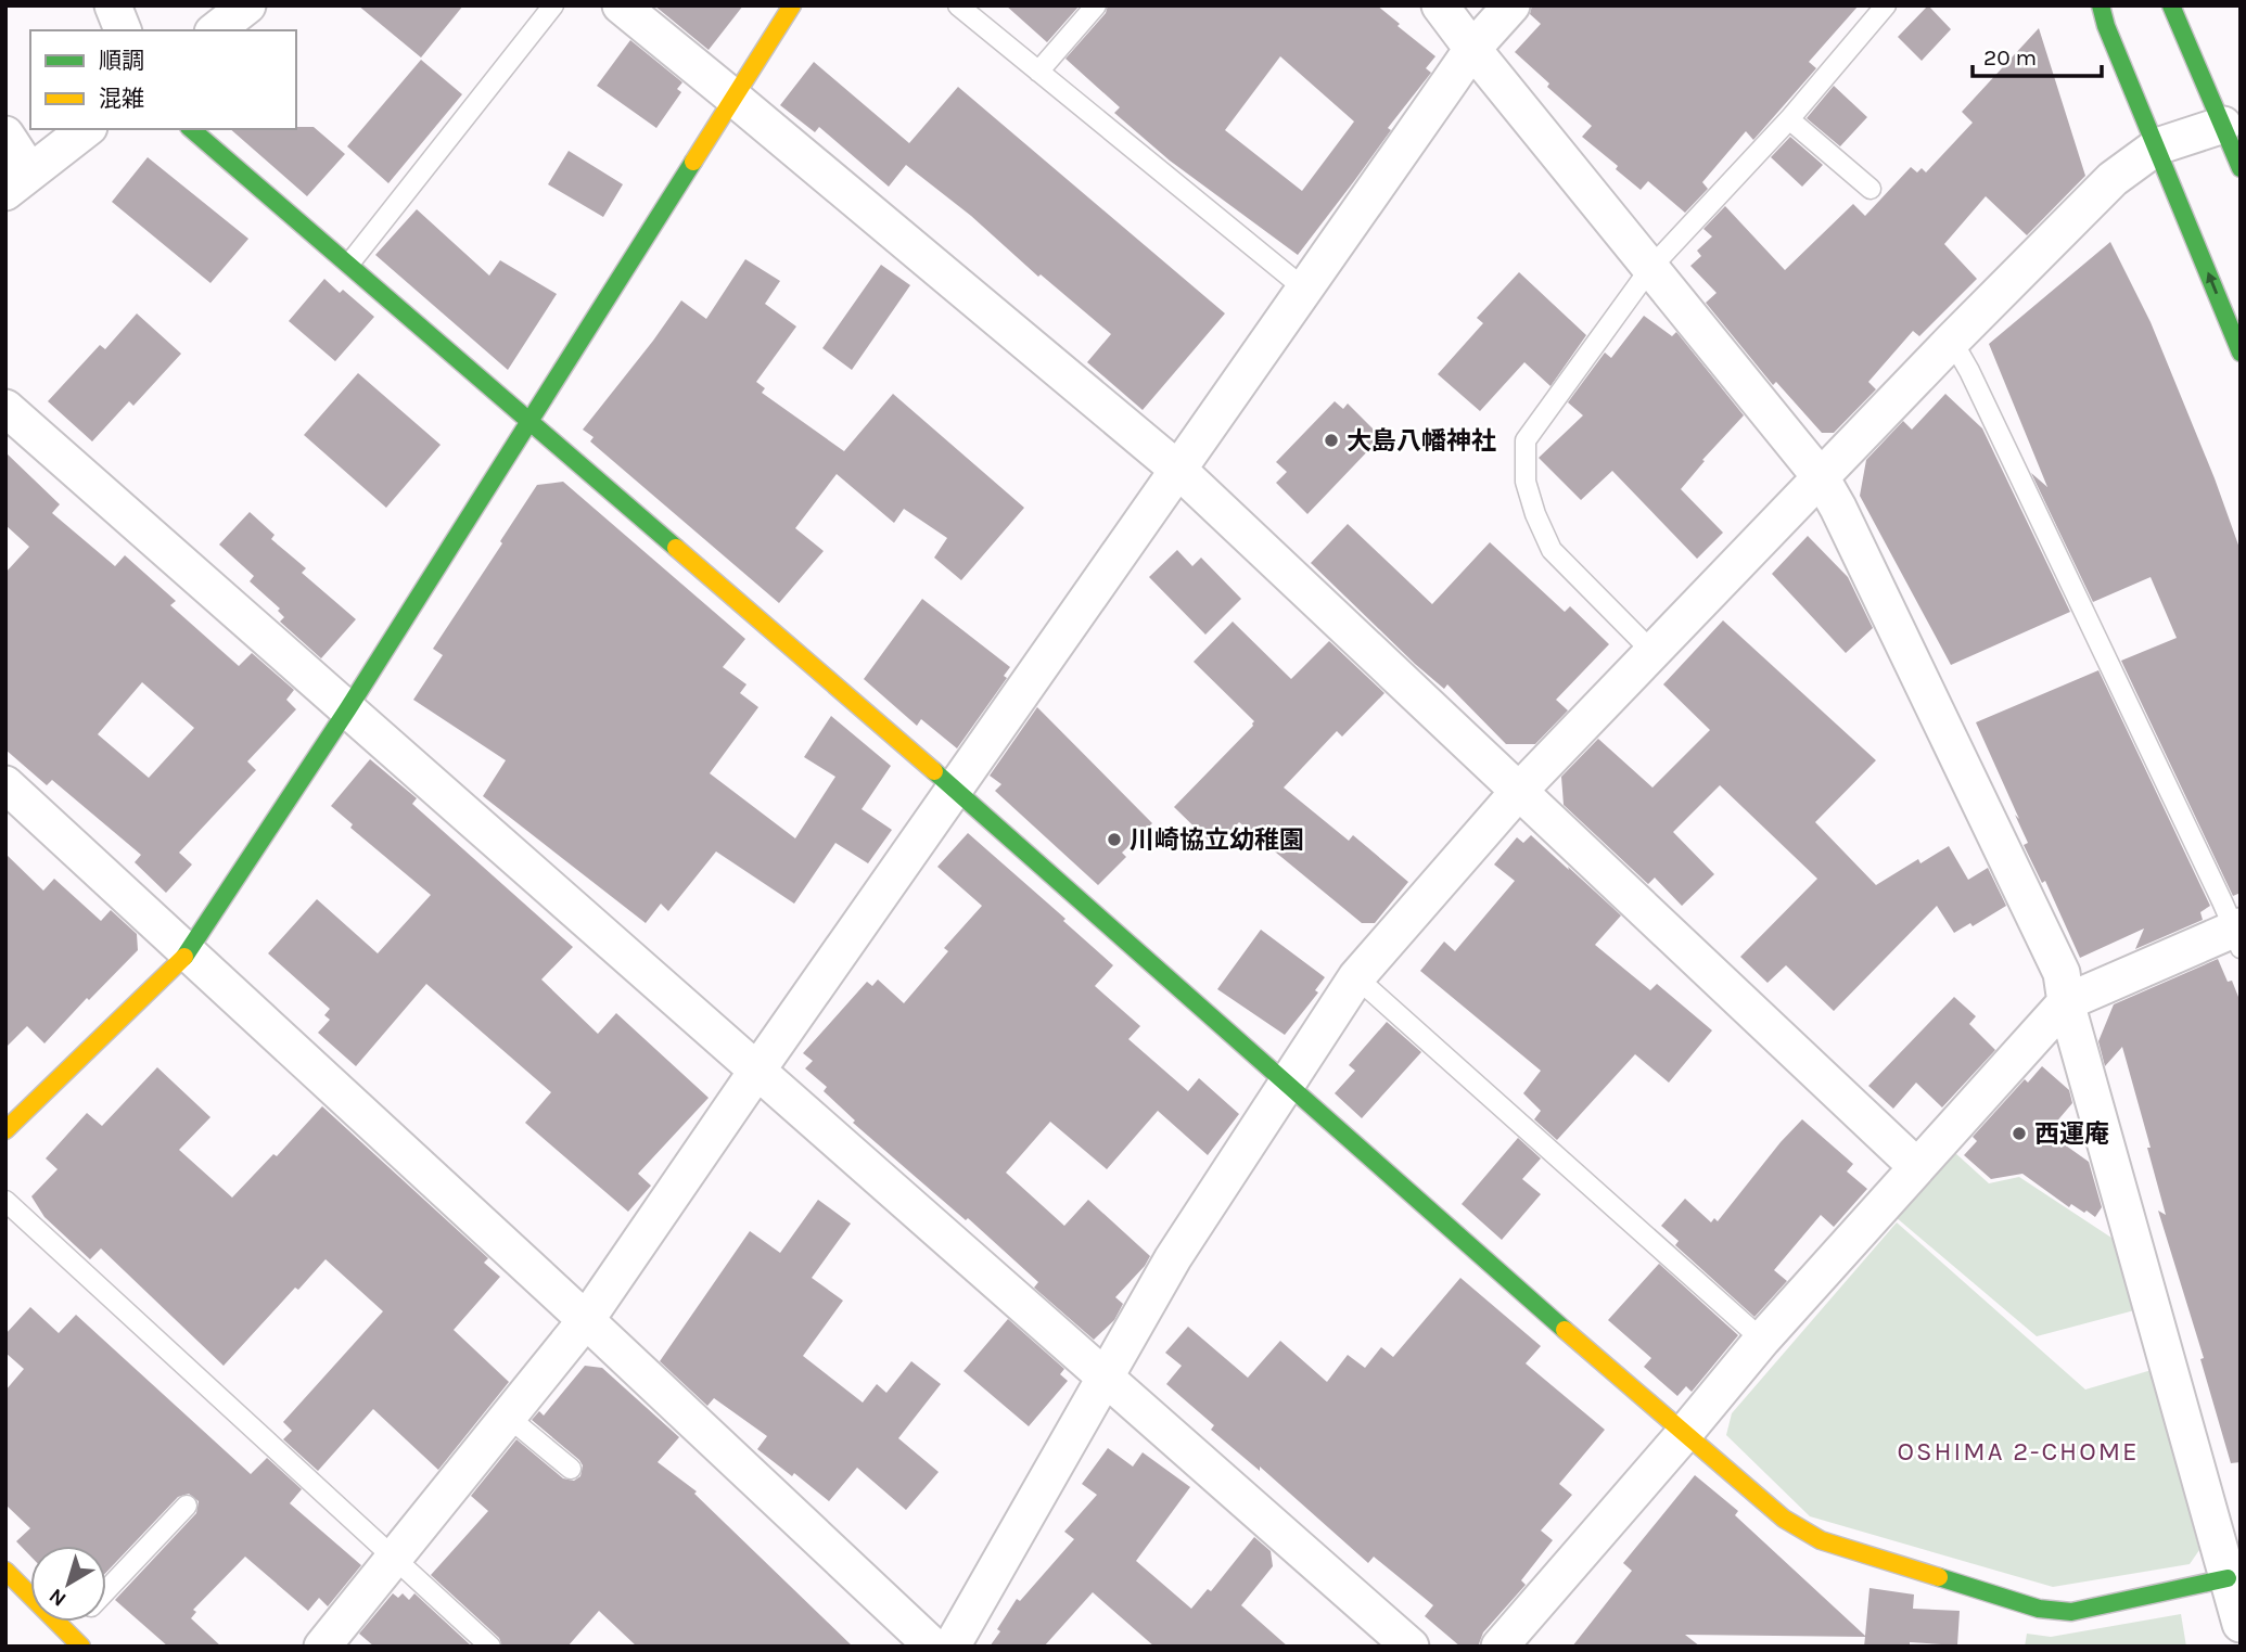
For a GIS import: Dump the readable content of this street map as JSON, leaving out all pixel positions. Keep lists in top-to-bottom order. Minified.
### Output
{"districts":["OSHIMA 2-CHOME"],"places":["大島八幡神社","川崎協立幼稚園","西運庵"],"legend":["順調","混雑"],"scale_bar":"20 m","north":"bottom left"}
